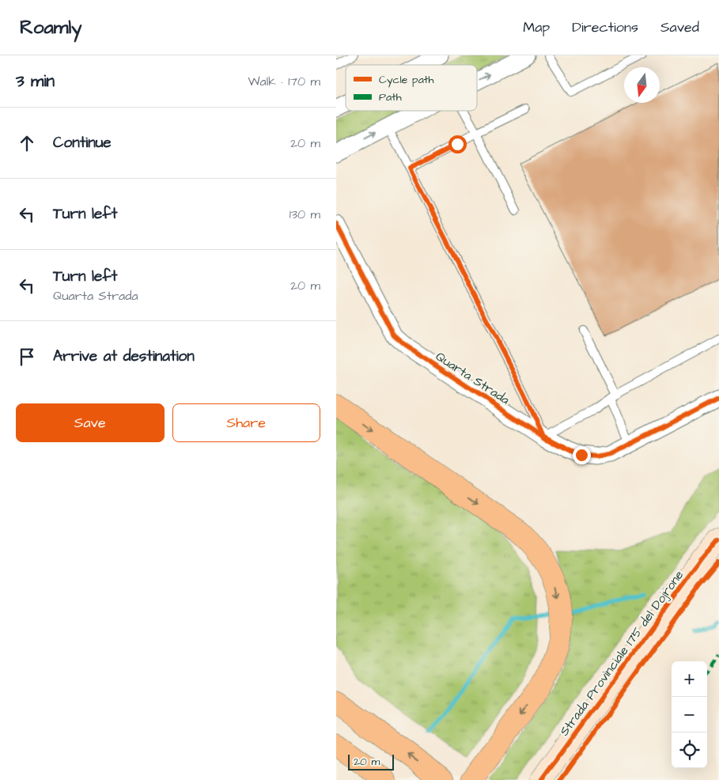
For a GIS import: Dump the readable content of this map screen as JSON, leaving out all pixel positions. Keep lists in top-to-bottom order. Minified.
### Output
{"streets":{"street":["Quarta Strada","Strada Provinciale 175 del Dojrone"]},"legend":["Cycle path","Path"],"scale_bar":"20 m","north":"bottom","page":{"header":"Roamly","nav":["Map","Directions","Saved"],"heading":["3 min","Walk · 170 m"],"list":[["Continue","20 m"],["Turn left","130 m"],["Turn left","Quarta Strada","20 m"],"Arrive at destination"],"buttons":["Save","Share"],"map_buttons":["+","−"],"scale":"20 m"}}
